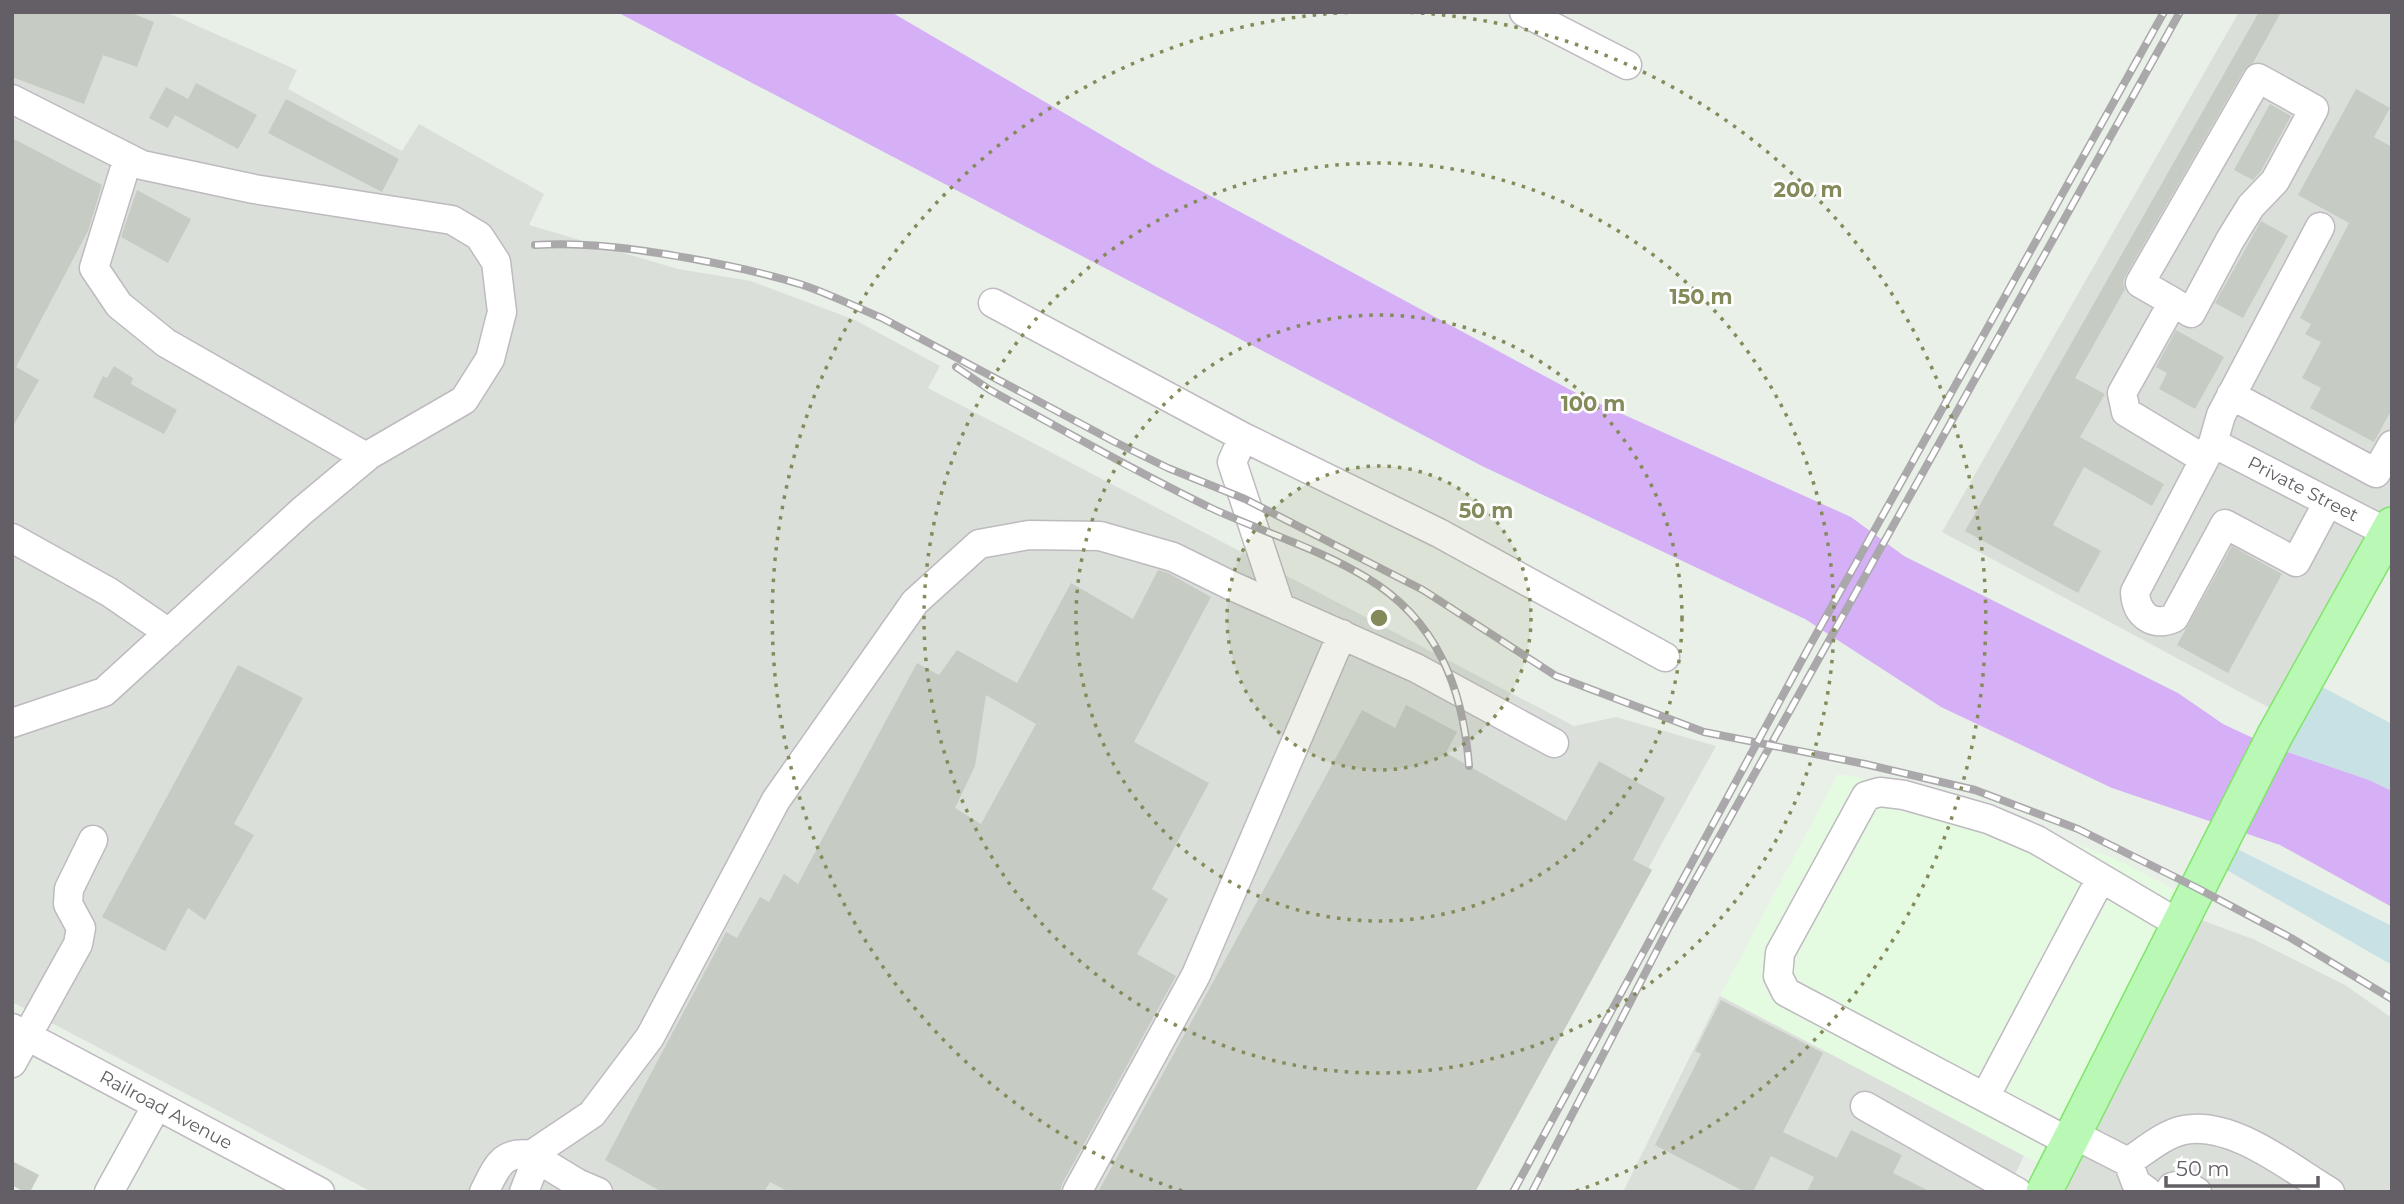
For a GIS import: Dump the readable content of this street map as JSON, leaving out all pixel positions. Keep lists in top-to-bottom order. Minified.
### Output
{"streets":{"street":["Private Street","Railroad Avenue"]},"scale_bar":"50 m","rings":["200 m","150 m","100 m","50 m"]}
